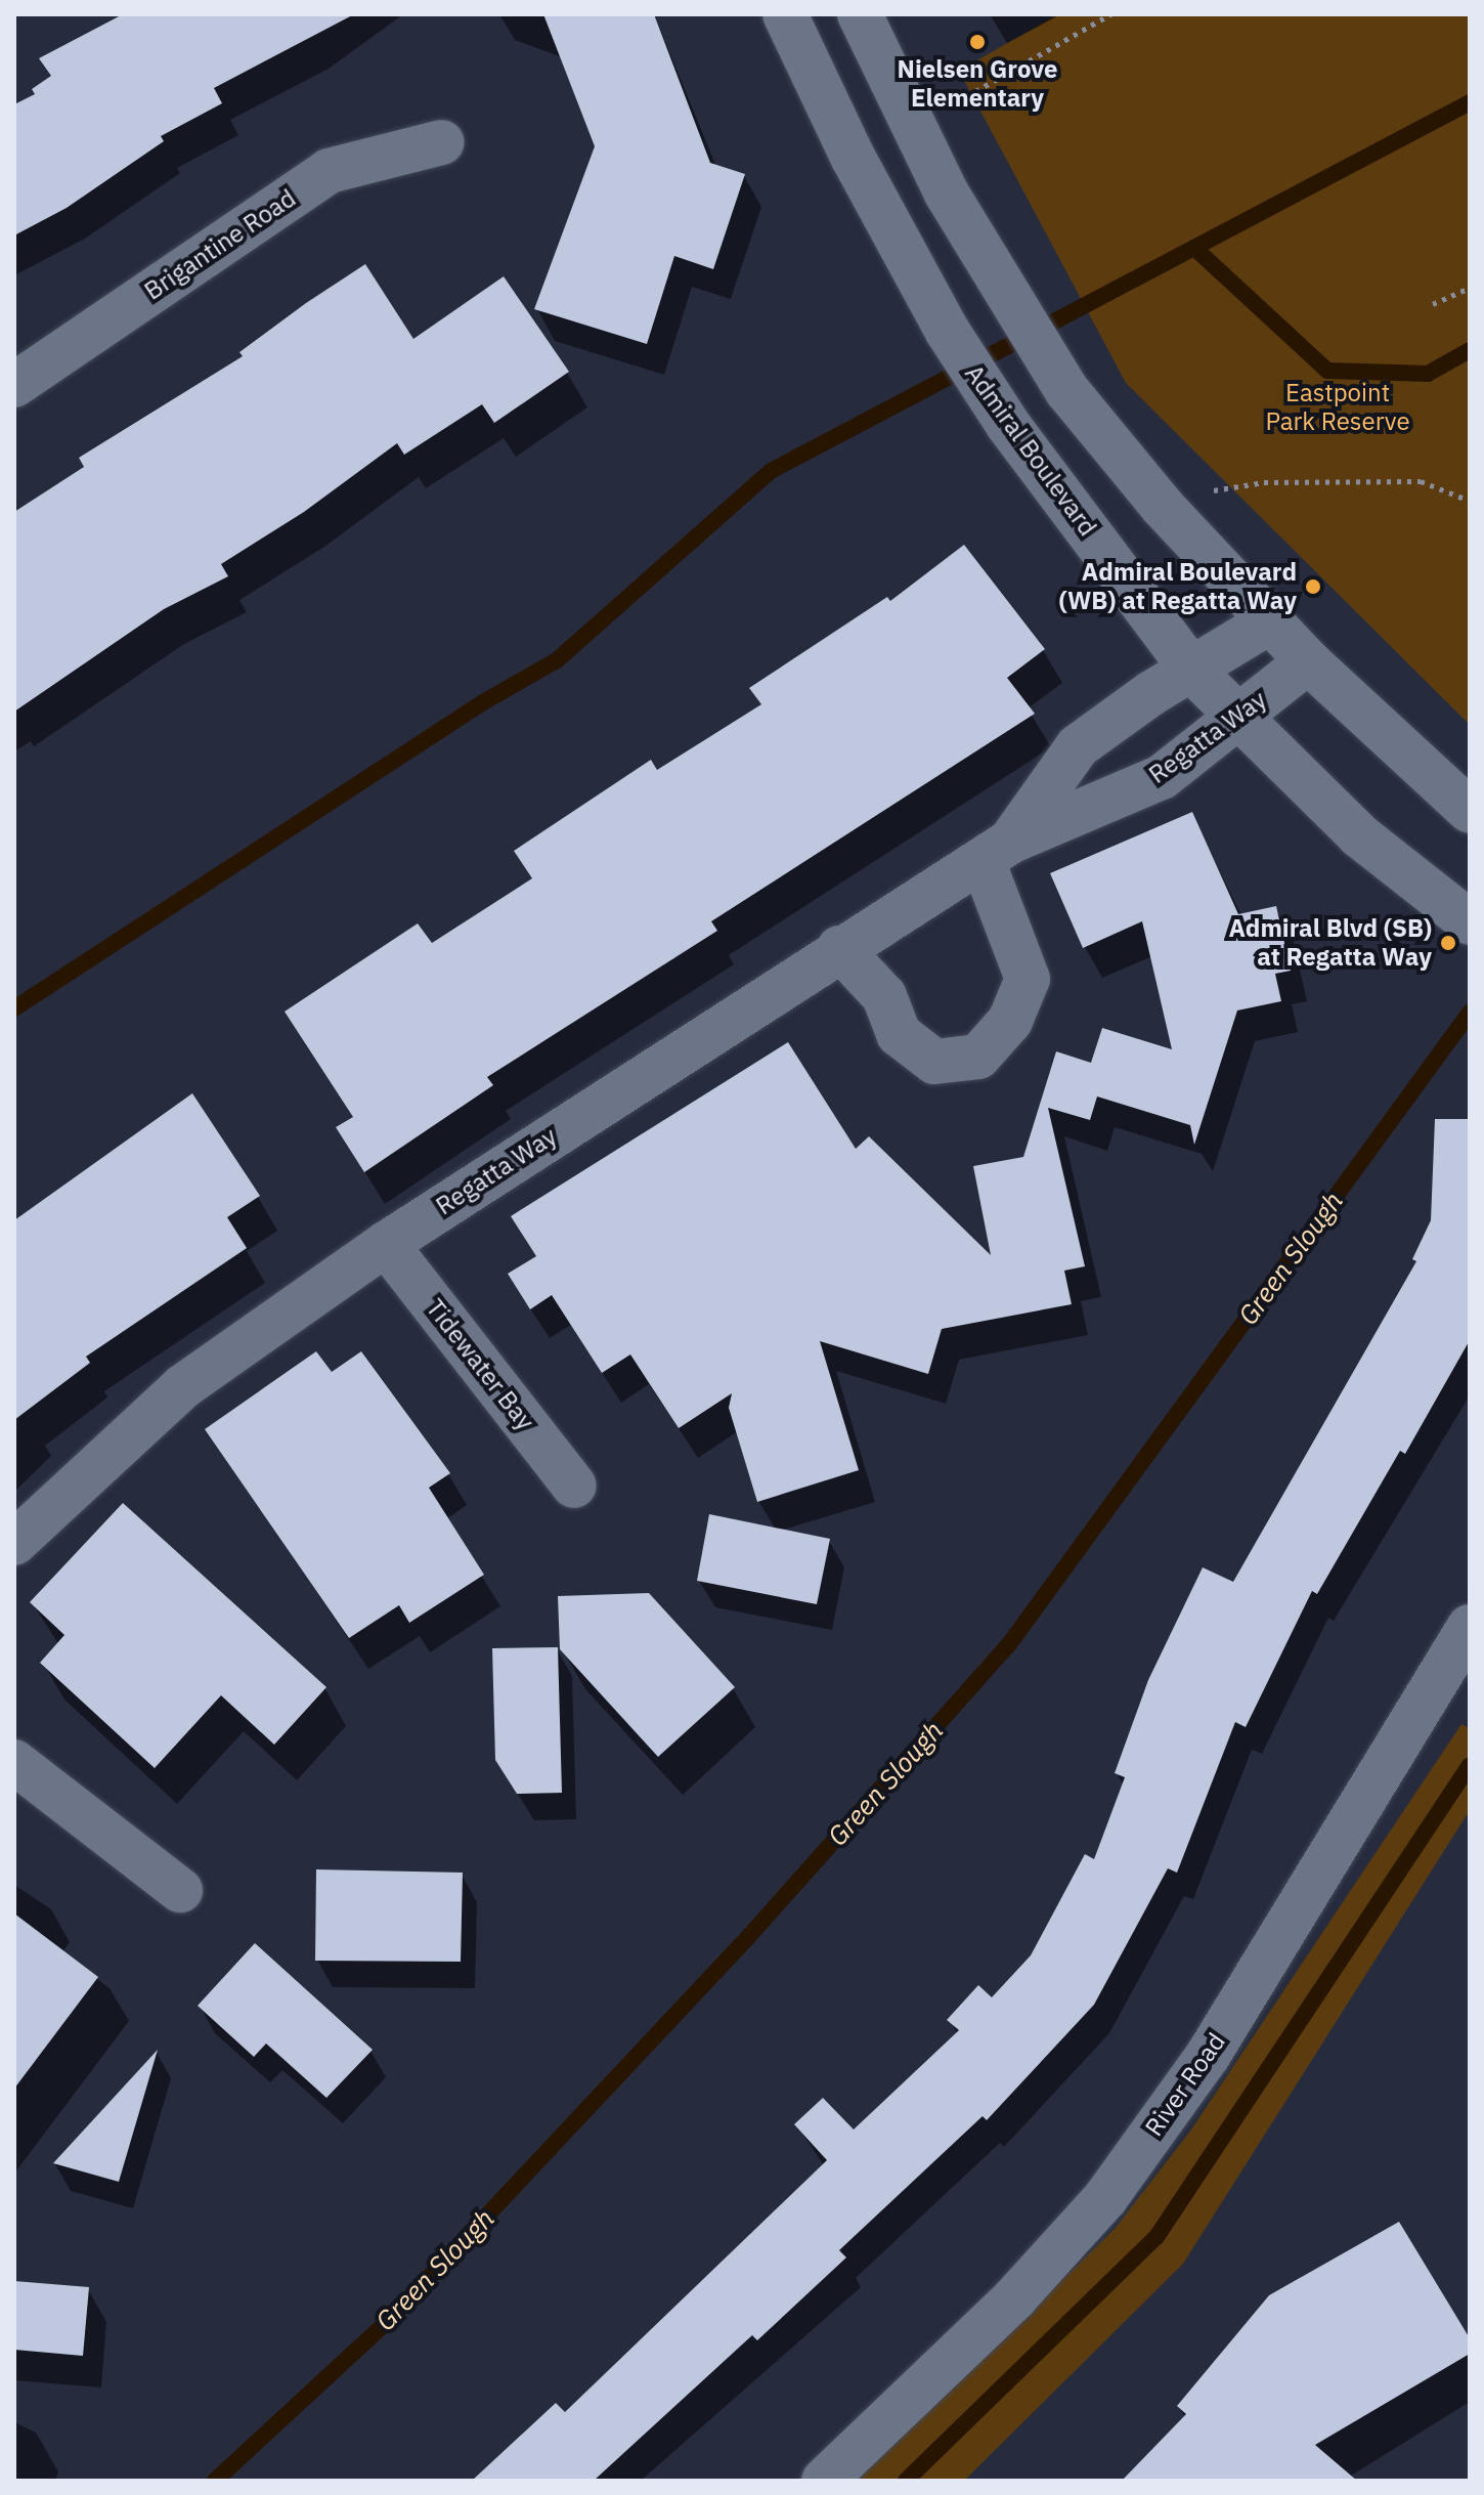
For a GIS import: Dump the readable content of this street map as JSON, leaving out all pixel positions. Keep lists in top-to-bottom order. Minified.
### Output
{"streets":{"street":["Brigantine Road","Admiral Boulevard","Regatta Way","Tidewater Bay","River Road"]},"crossings":[["Admiral Boulevard","Regatta Way"],["Regatta Way","Tidewater Bay"]],"water":["Green Slough"],"parks":["Eastpoint Park Reserve"],"places":["Nielsen Grove Elementary","Admiral Boulevard (WB) at Regatta Way","Admiral Blvd (SB) at Regatta Way"]}
